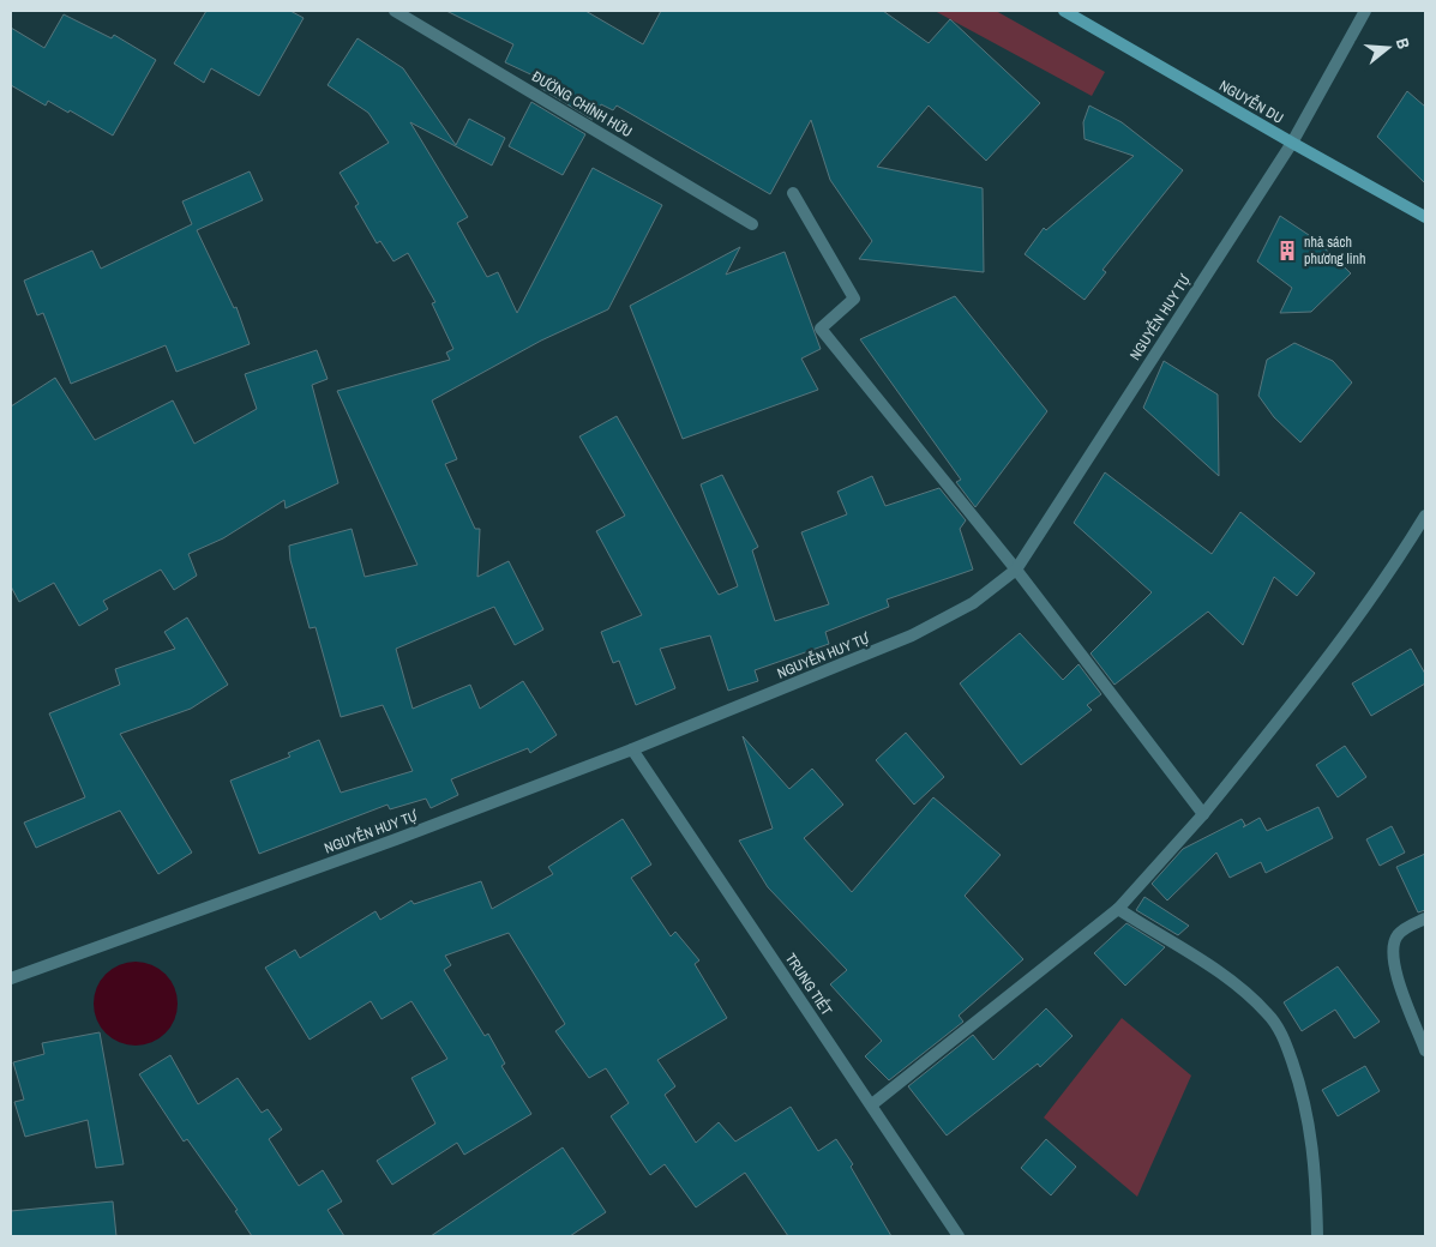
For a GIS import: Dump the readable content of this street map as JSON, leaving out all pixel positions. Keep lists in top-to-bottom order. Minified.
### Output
{"streets":{"main road":["NGUYỄN DU"],"street":["ĐƯỜNG CHÍNH HỮU","NGUYỄN HUY TỰ","TRUNG TIẾT"]},"crossings":[["NGUYỄN DU","NGUYỄN HUY TỰ"],["NGUYỄN HUY TỰ","TRUNG TIẾT"]],"places":{"building":["nhà sách phương linh"]},"north":"right"}
